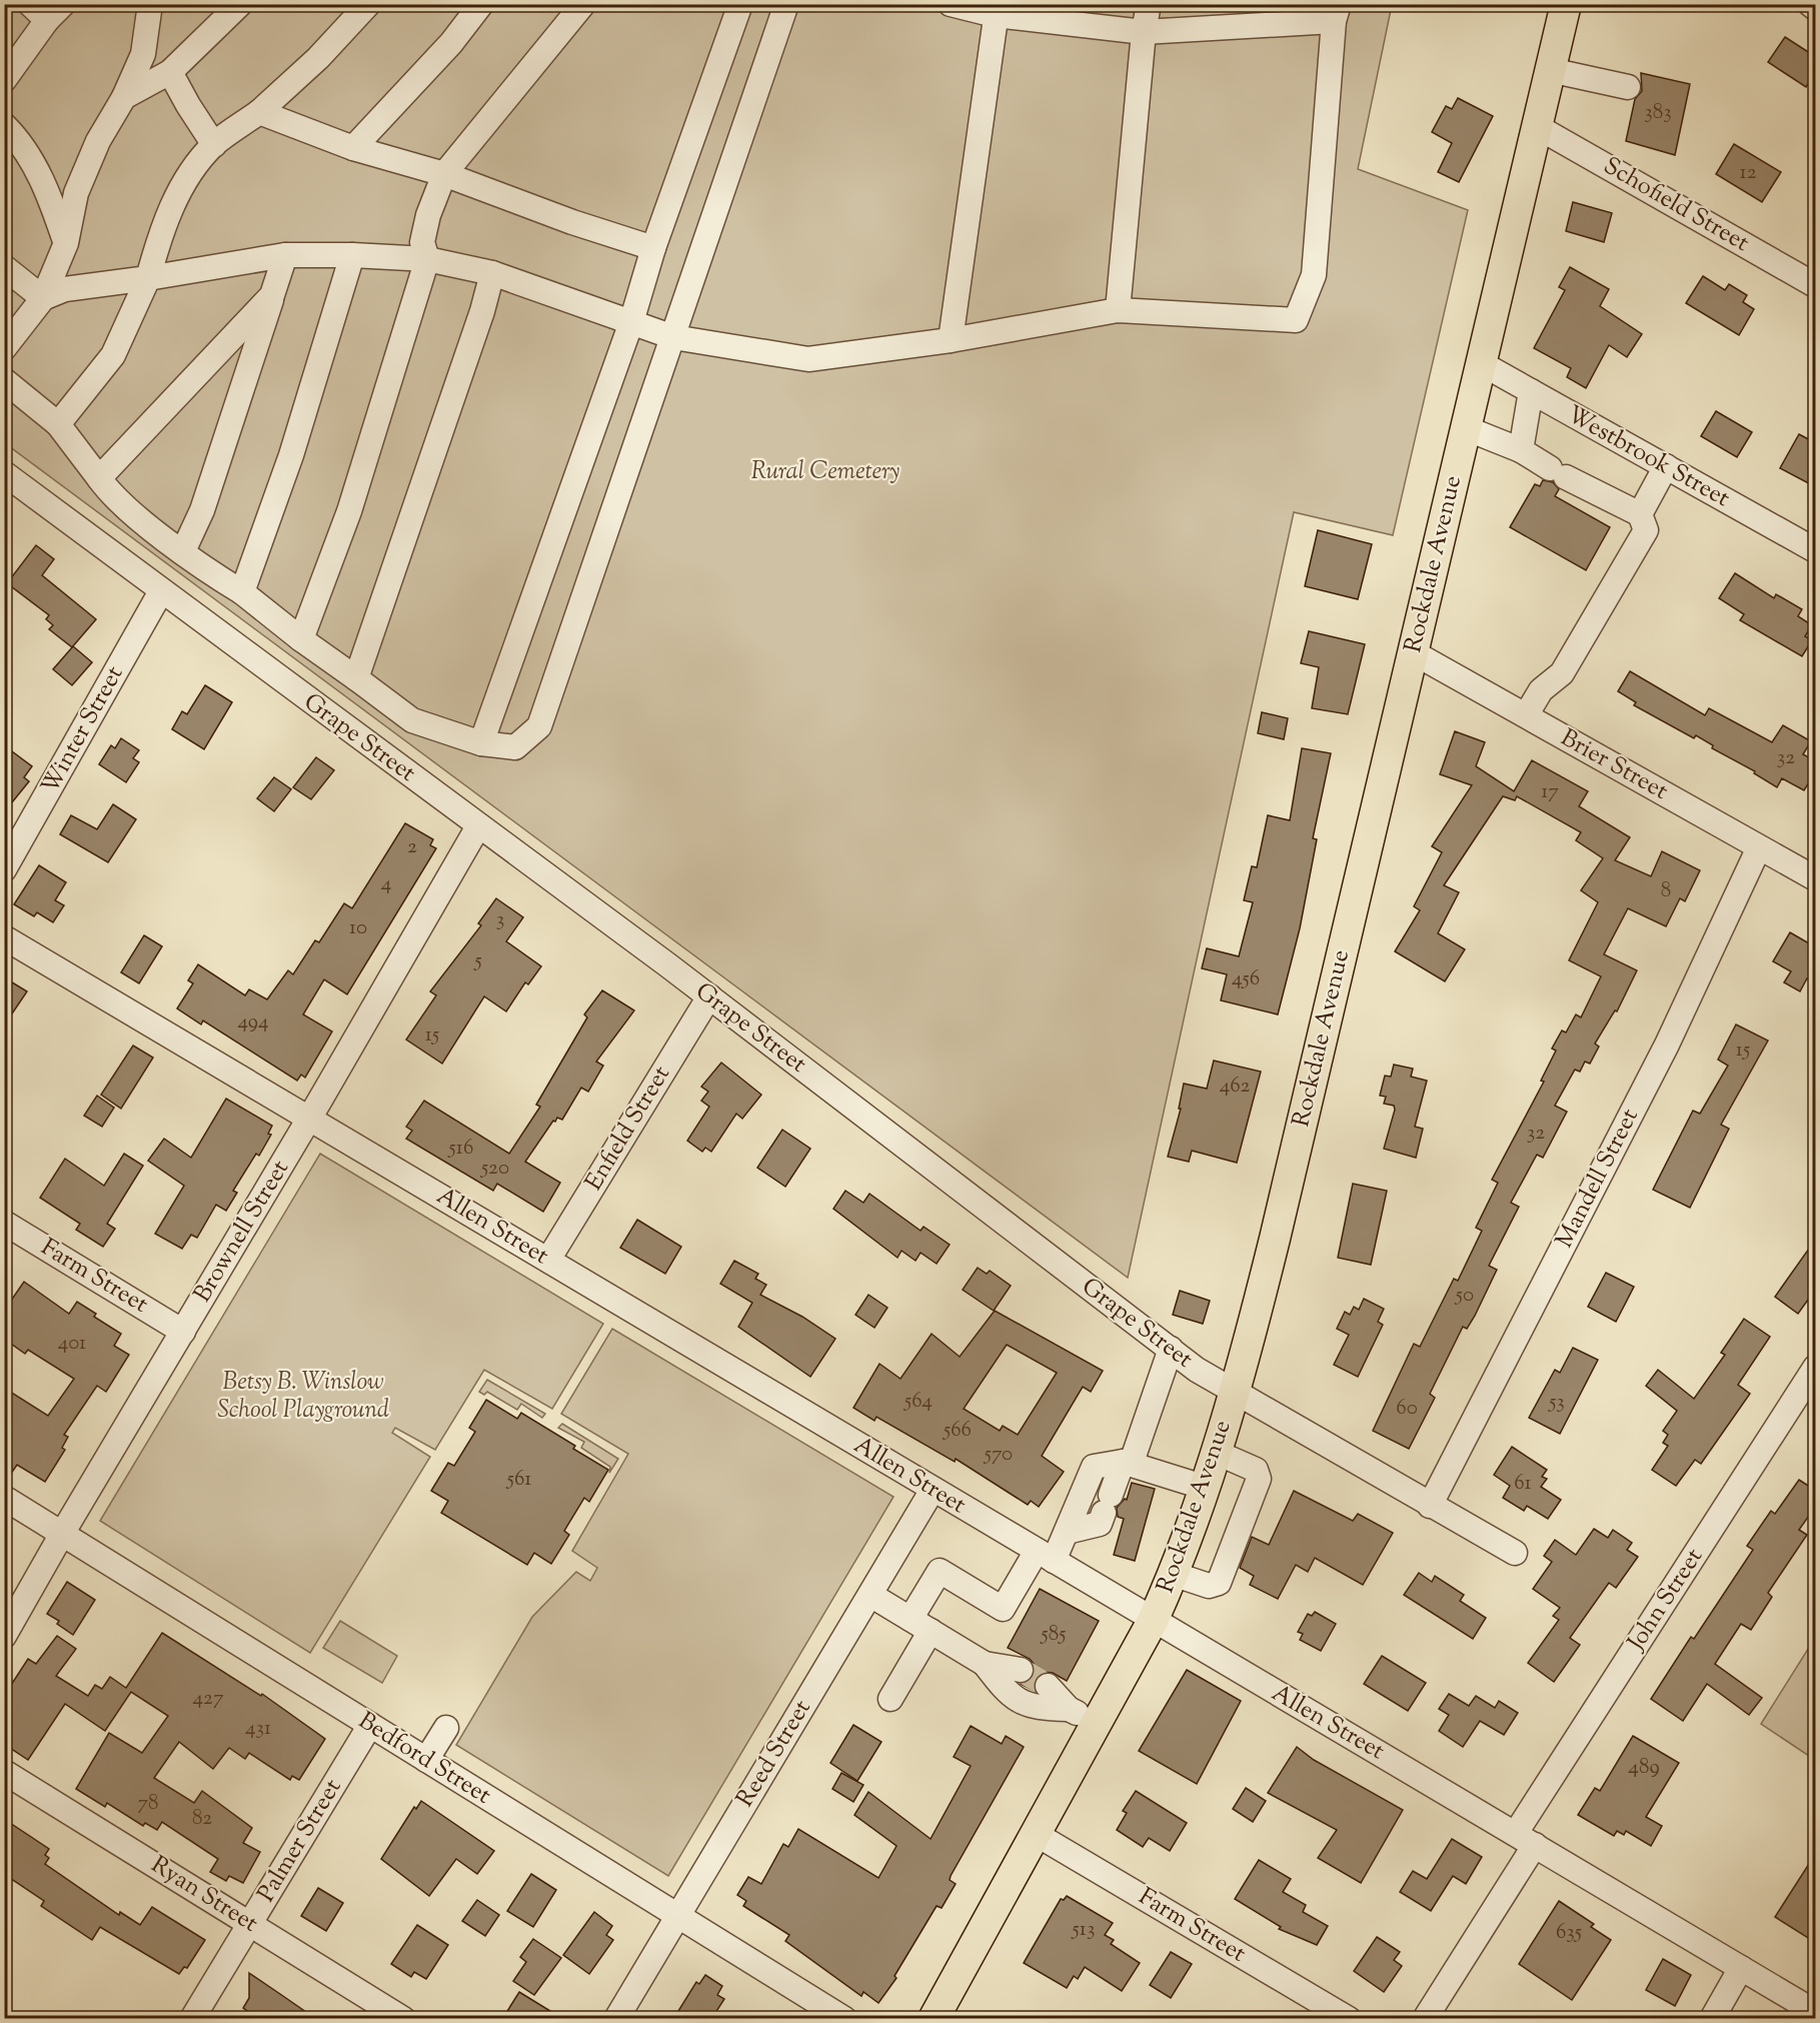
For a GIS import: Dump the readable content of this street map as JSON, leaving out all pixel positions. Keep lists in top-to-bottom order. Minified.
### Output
{"streets":{"main road":["Rockdale Avenue"],"street":["Schofield Street","Westbrook Street","Winter Street","Grape Street","Brier Street","Enfield Street","Mandell Street","Allen Street","Brownell Street","Farm Street","John Street","Reed Street","Bedford Street","Palmer Street","Ryan Street"]},"crossings":[["Schofield Street","Rockdale Avenue"],["Westbrook Street","Rockdale Avenue"],["Rockdale Avenue","Grape Street"],["Rockdale Avenue","Brier Street"],["Rockdale Avenue","Allen Street"],["Rockdale Avenue","Farm Street"],["Winter Street","Grape Street"],["Grape Street","Enfield Street"],["Grape Street","Mandell Street"],["Grape Street","Brownell Street"],["Brier Street","Mandell Street"],["Enfield Street","Allen Street"],["Allen Street","Brownell Street"],["Allen Street","John Street"],["Allen Street","Reed Street"],["Brownell Street","Farm Street"],["Brownell Street","Bedford Street"],["Reed Street","Bedford Street"],["Bedford Street","Palmer Street"],["Palmer Street","Ryan Street"]],"parks":["Rural Cemetery","Betsy B. Winslow School Playground"],"house_numbers":["383","12","32","17","2","4","8","3","10","5","456","494","15","15","462","32","516","520","50","401","564","53","60","566","570","561","61","585","427","431","489","78","82","513","635"]}
